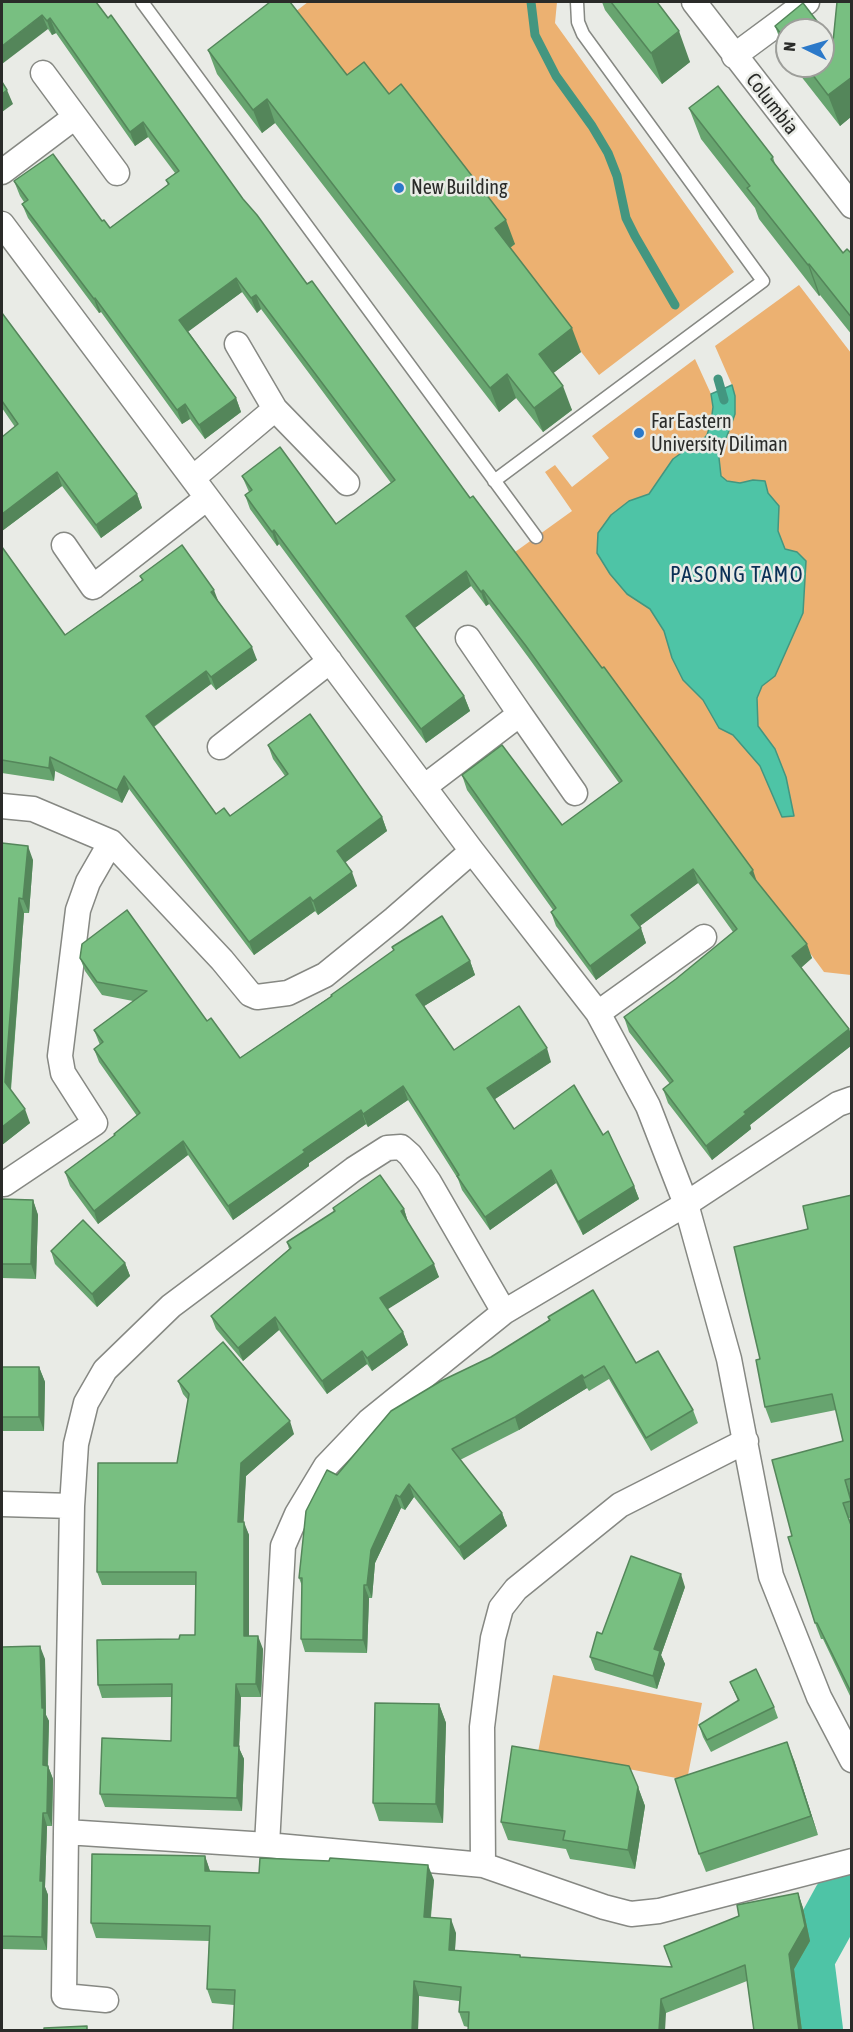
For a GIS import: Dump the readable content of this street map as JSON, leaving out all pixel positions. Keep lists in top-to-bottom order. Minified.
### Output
{"streets":{"street":["Columbia"]},"districts":["PASONG TAMO"],"places":["New Building","Far Eastern University Diliman"],"north":"left"}
